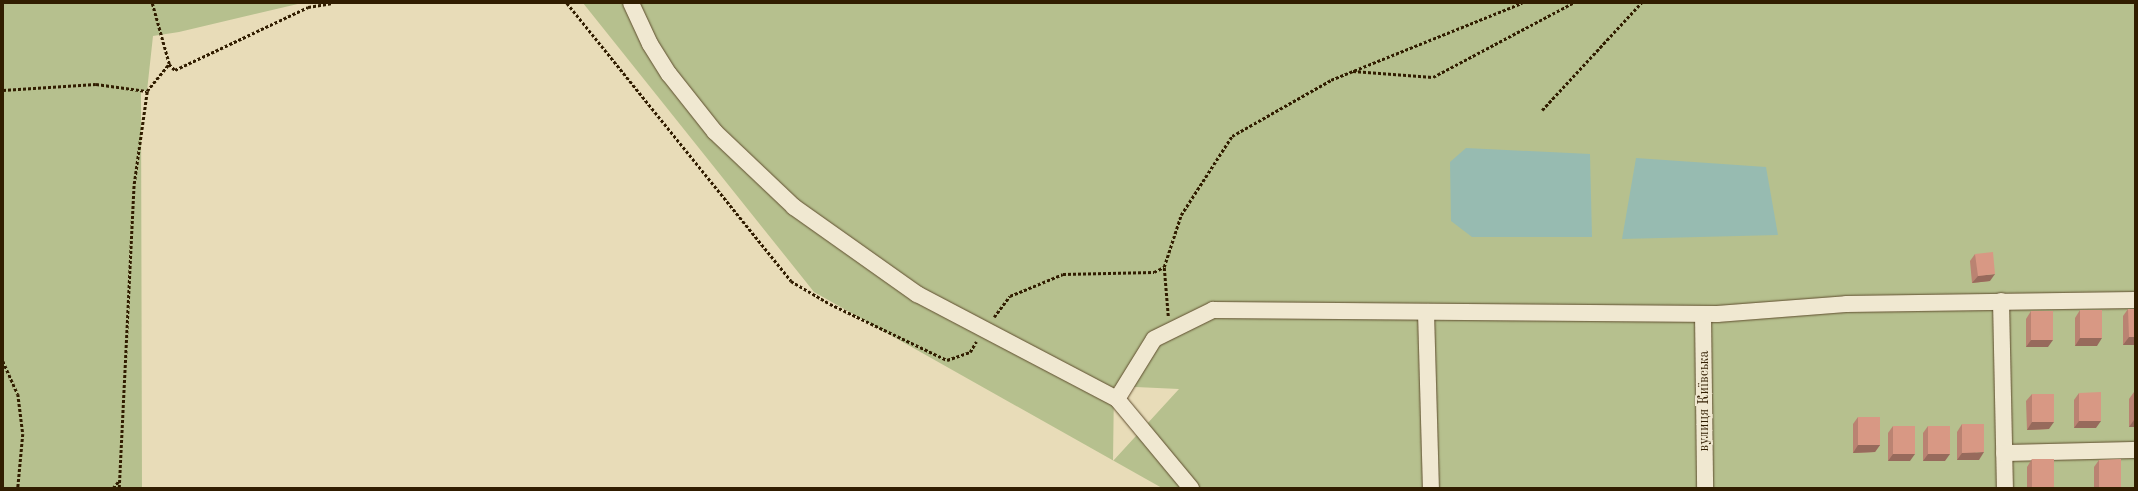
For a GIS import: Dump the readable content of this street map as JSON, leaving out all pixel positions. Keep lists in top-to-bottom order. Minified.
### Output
{"streets":{"street":["вулиця Київська"]}}
